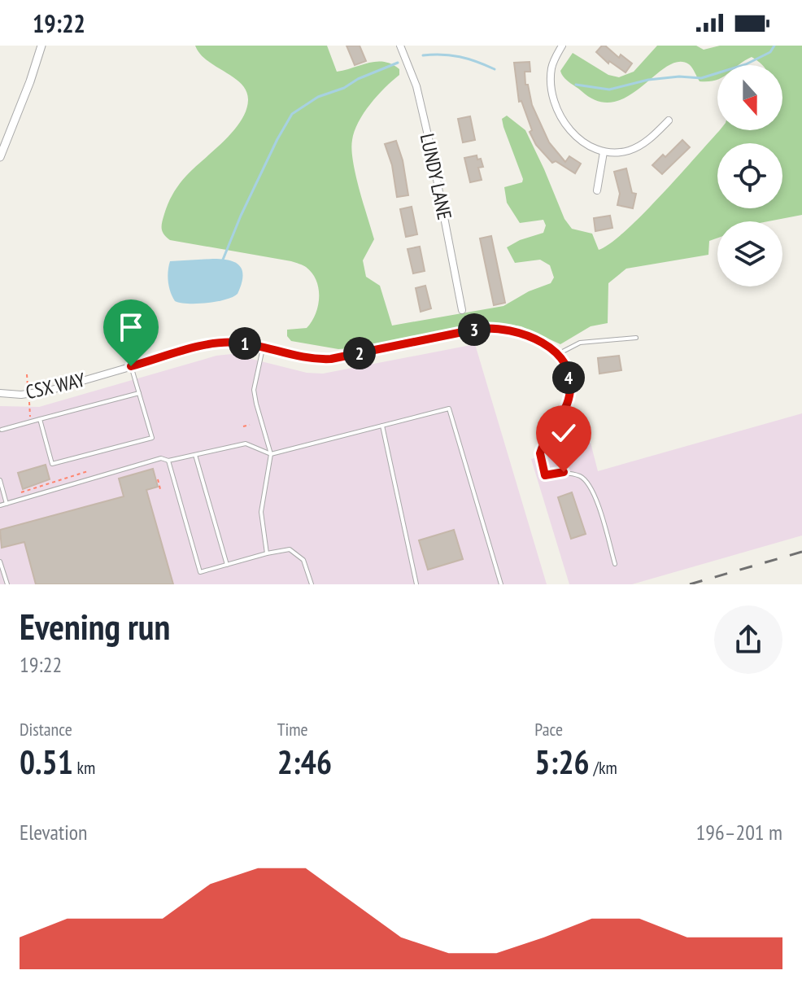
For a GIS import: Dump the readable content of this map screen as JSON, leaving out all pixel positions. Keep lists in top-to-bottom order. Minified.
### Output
{"streets":{"street":["LUNDY LANE","CSX WAY"]},"north":"bottom","page":{"status":"19:22","pins":["3","1","2","4"],"heading":["Evening run","19:22"],"stats":[["Distance","0.51 km"],["Time","2:46"],["Pace","5:26 /km"]],"chart":["Elevation","196–201 m"]}}
